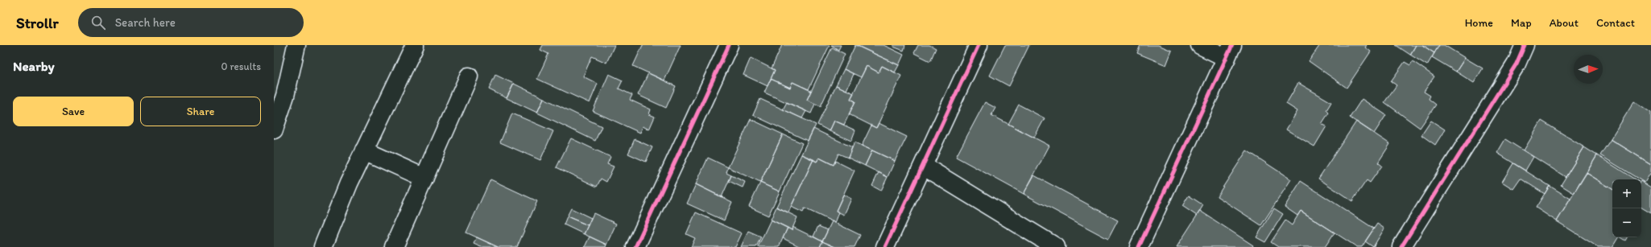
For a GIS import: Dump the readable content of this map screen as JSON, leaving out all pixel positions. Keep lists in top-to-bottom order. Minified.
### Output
{"north":"right","page":{"header":"Strollr","search":"Search here","nav":["Home","Map","About","Contact"],"heading":["Nearby","0 results"],"buttons":["Save","Share"],"map_buttons":["+","−"]}}
